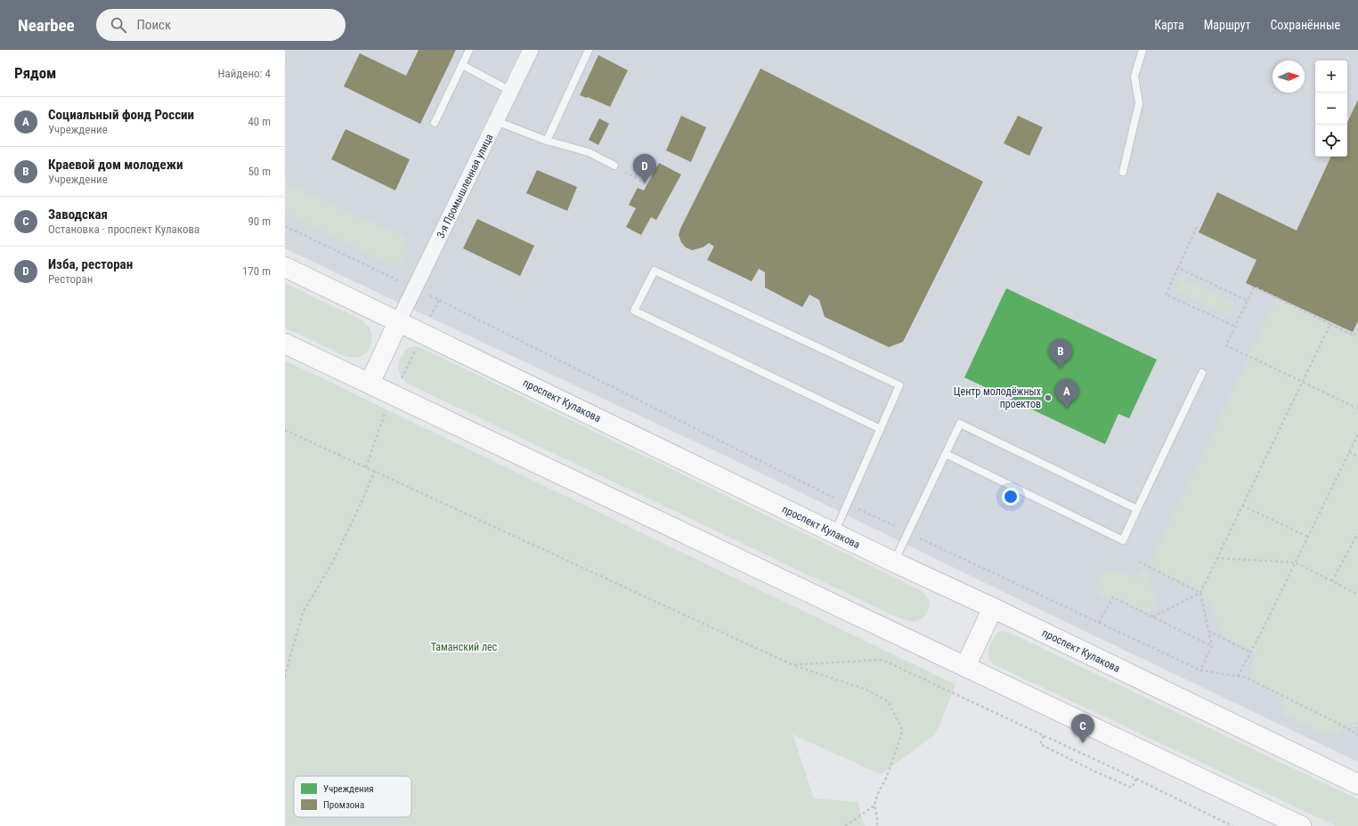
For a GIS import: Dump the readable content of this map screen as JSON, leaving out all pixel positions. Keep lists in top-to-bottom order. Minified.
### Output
{"streets":{"main road":["проспект Кулакова"],"street":["3-я Промышленная улица"]},"crossings":[["3-я Промышленная улица","проспект Кулакова"]],"parks":["Таманский лес"],"places":["Центр молодёжных проектов"],"legend":["Учреждения","Промзона"],"north":"right","page":{"header":"Nearbee","search":"Поиск","nav":["Карта","Маршрут","Сохранённые"],"heading":["Рядом","Найдено: 4"],"map_buttons":["+","−"],"list":[{"mark":"A","name":"Социальный фонд России","note":"Учреждение","value":"40 m"},{"mark":"B","name":"Краевой дом молодежи","note":"Учреждение","value":"50 m"},{"mark":"C","name":"Заводская","note":"Остановка · проспект Кулакова","value":"90 m"},{"mark":"D","name":"Изба, ресторан","note":"Ресторан","value":"170 m"}],"pins":["D","B","A","C"]}}
